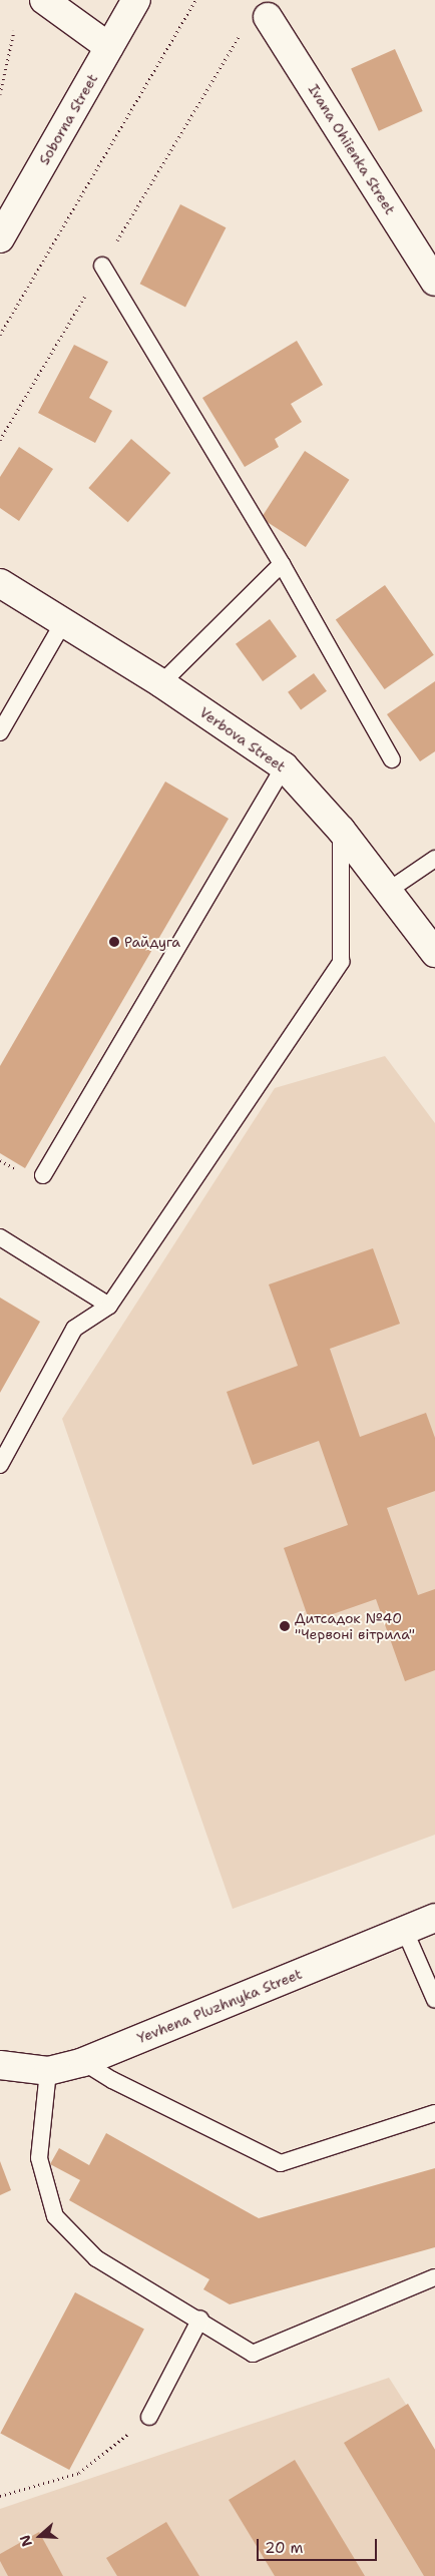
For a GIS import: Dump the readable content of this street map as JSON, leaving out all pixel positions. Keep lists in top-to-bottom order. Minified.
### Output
{"streets":{"street":["Soborna Street","Ivana Ohiienka Street","Verbova Street","Yevhena Pluzhnyka Street"]},"places":["Райдуга","Дитсадок №40 \"Червоні вітрила\""],"scale_bar":"20 m","north":"left"}
